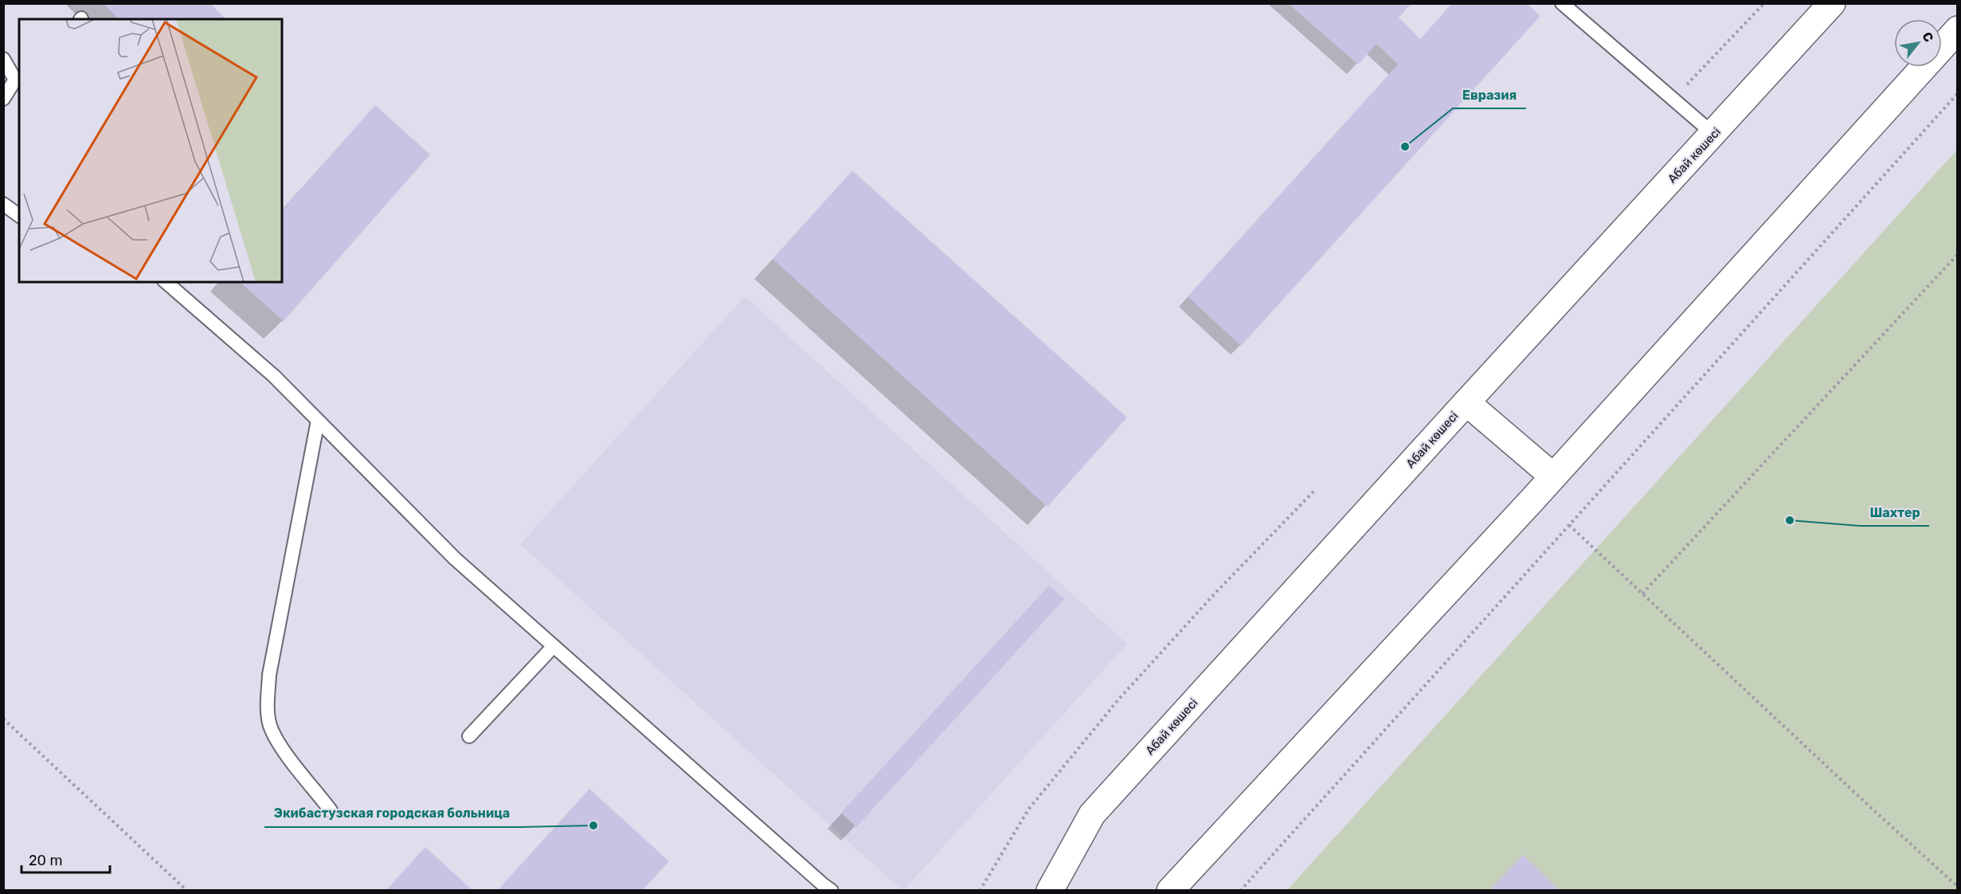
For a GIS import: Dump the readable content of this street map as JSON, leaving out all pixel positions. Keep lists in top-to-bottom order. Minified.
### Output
{"streets":{"main road":["Абай көшесі"]},"places":["Евразия","Шахтер","Экибастузская городская больница"],"scale_bar":"20 m","north":"top right"}
